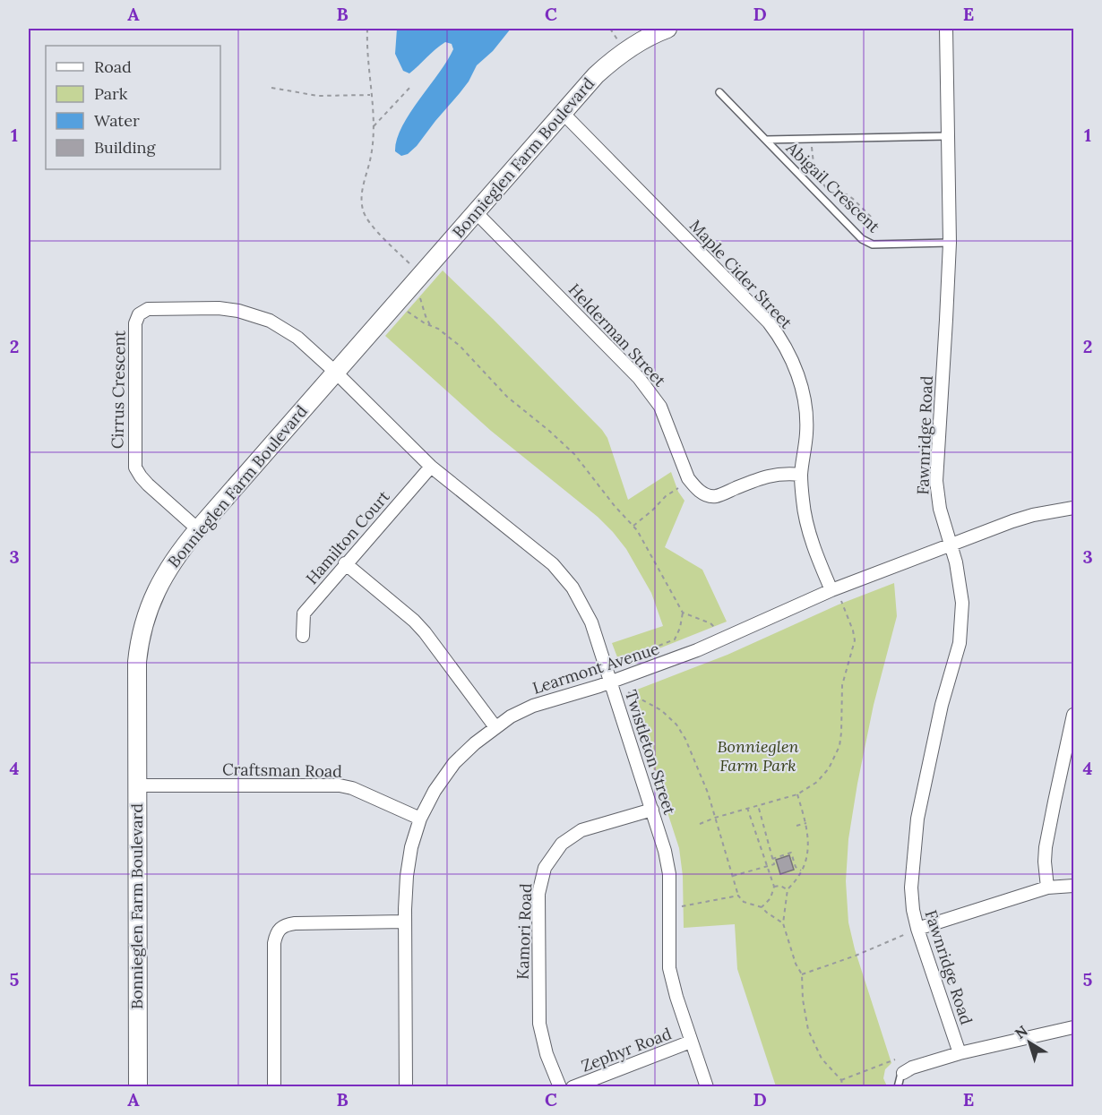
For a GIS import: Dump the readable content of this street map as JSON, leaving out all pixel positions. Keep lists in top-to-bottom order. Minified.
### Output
{"streets":{"street":["Bonnieglen Farm Boulevard","Maple Cider Street","Helderman Street","Cirrus Crescent","Fawnridge Road","Hamilton Court","Learmont Avenue","Twistleton Street","Craftsman Road","Kamori Road","Zephyr Road"],"lane":["Abigail Crescent"]},"crossings":[["Bonnieglen Farm Boulevard","Maple Cider Street"],["Bonnieglen Farm Boulevard","Helderman Street"],["Bonnieglen Farm Boulevard","Cirrus Crescent"],["Bonnieglen Farm Boulevard","Twistleton Street"],["Bonnieglen Farm Boulevard","Craftsman Road"],["Abigail Crescent","Fawnridge Road"],["Maple Cider Street","Helderman Street"],["Maple Cider Street","Learmont Avenue"],["Cirrus Crescent","Twistleton Street"],["Fawnridge Road","Learmont Avenue"],["Hamilton Court","Twistleton Street"],["Learmont Avenue","Twistleton Street"],["Learmont Avenue","Craftsman Road"],["Twistleton Street","Kamori Road"],["Twistleton Street","Zephyr Road"]],"parks":["Bonnieglen Farm Park"],"legend":["Road","Park","Water","Building"],"north":"top left","grid":{"columns":["A","B","C","D","E"],"rows":["1","2","3","4","5"]}}
